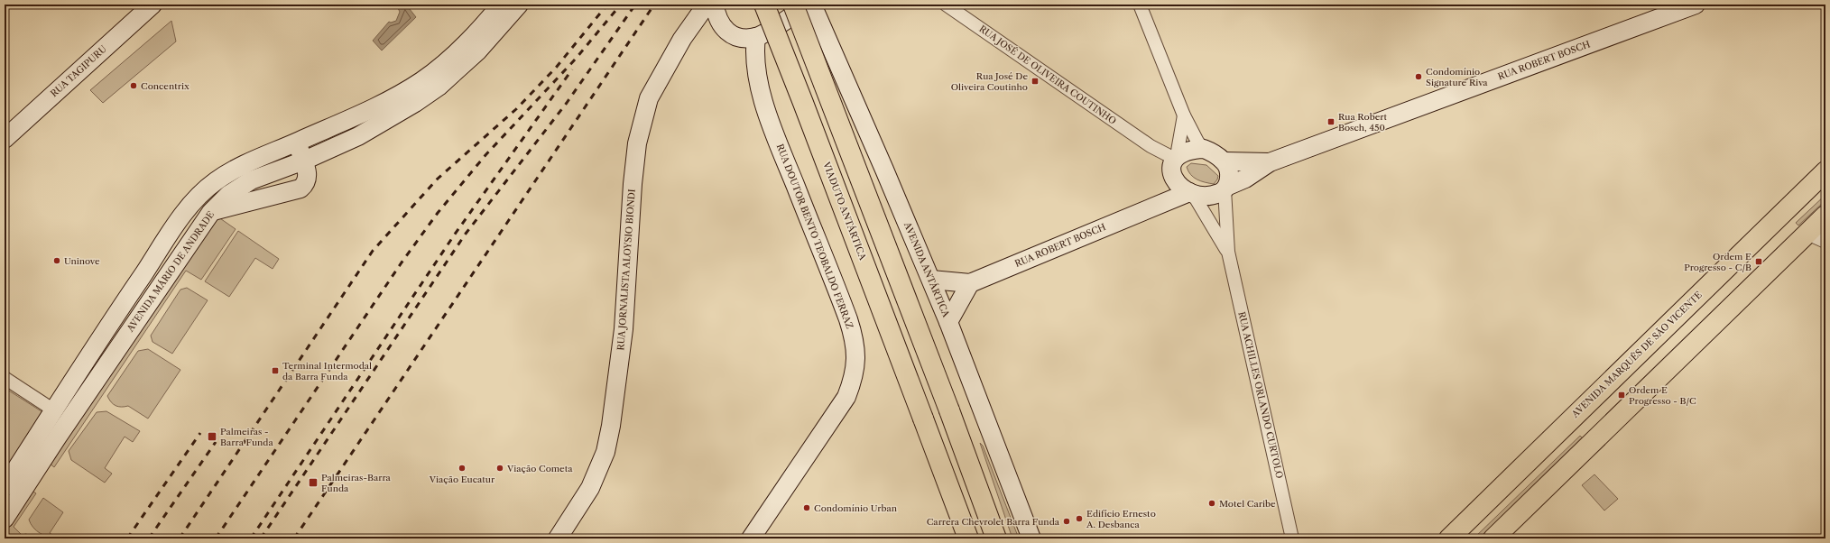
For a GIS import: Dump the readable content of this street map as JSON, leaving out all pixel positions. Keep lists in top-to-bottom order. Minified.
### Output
{"streets":{"main road":["VIADUTO ANTÁRTICA","AVENIDA MARQUÊS DE SÃO VICENTE"],"street":["RUA ROBERT BOSCH","RUA TAGIPURU","RUA JOSÉ DE OLIVEIRA COUTINHO","RUA DOUTOR BENTO TEOBALDO FERRAZ","RUA JORNALISTA ALOYSIO BIONDI","AVENIDA ANTÁRTICA","AVENIDA MÁRIO DE ANDRADE","RUA ACHILLES ORLANDO CURTOLO"]},"crossings":[["RUA ROBERT BOSCH","RUA JOSÉ DE OLIVEIRA COUTINHO"],["RUA ROBERT BOSCH","AVENIDA ANTÁRTICA"],["RUA ROBERT BOSCH","RUA ACHILLES ORLANDO CURTOLO"],["RUA JOSÉ DE OLIVEIRA COUTINHO","RUA ACHILLES ORLANDO CURTOLO"]],"places":{"other":["Condomínio Signature Riva","Concentrix","Uninove","Viação Eucatur","Viação Cometa","Motel Caribe","Condomínio Urban","Edifício Ernesto A. Desbanca","Carrera Chevrolet Barra Funda"],"transit":["Rua José De Oliveira Coutinho","Rua Robert Bosch, 450","Ordem E Progresso - C/B","Terminal Intermodal da Barra Funda","Ordem E Progresso - B/C","Palmeiras - Barra Funda","Palmeiras-Barra Funda"]}}
